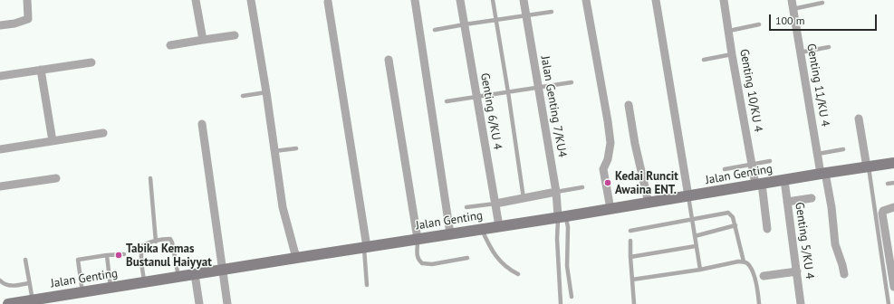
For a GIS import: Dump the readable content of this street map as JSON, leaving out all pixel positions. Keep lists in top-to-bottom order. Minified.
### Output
{"streets":{"street":["Genting 11/KU 4","Genting 10/KU 4","Jalan Genting 7/KU4","Genting 6/KU 4","Jalan Genting","Genting 5/KU 4"]},"crossings":[["Genting 11/KU 4","Jalan Genting"],["Genting 10/KU 4","Jalan Genting"],["Jalan Genting 7/KU4","Jalan Genting"],["Genting 6/KU 4","Jalan Genting"],["Jalan Genting","Genting 5/KU 4"]],"places":["Kedai Runcit Awaina ENT.","Tabika Kemas Bustanul Haiyyat"],"scale_bar":"100 m"}
